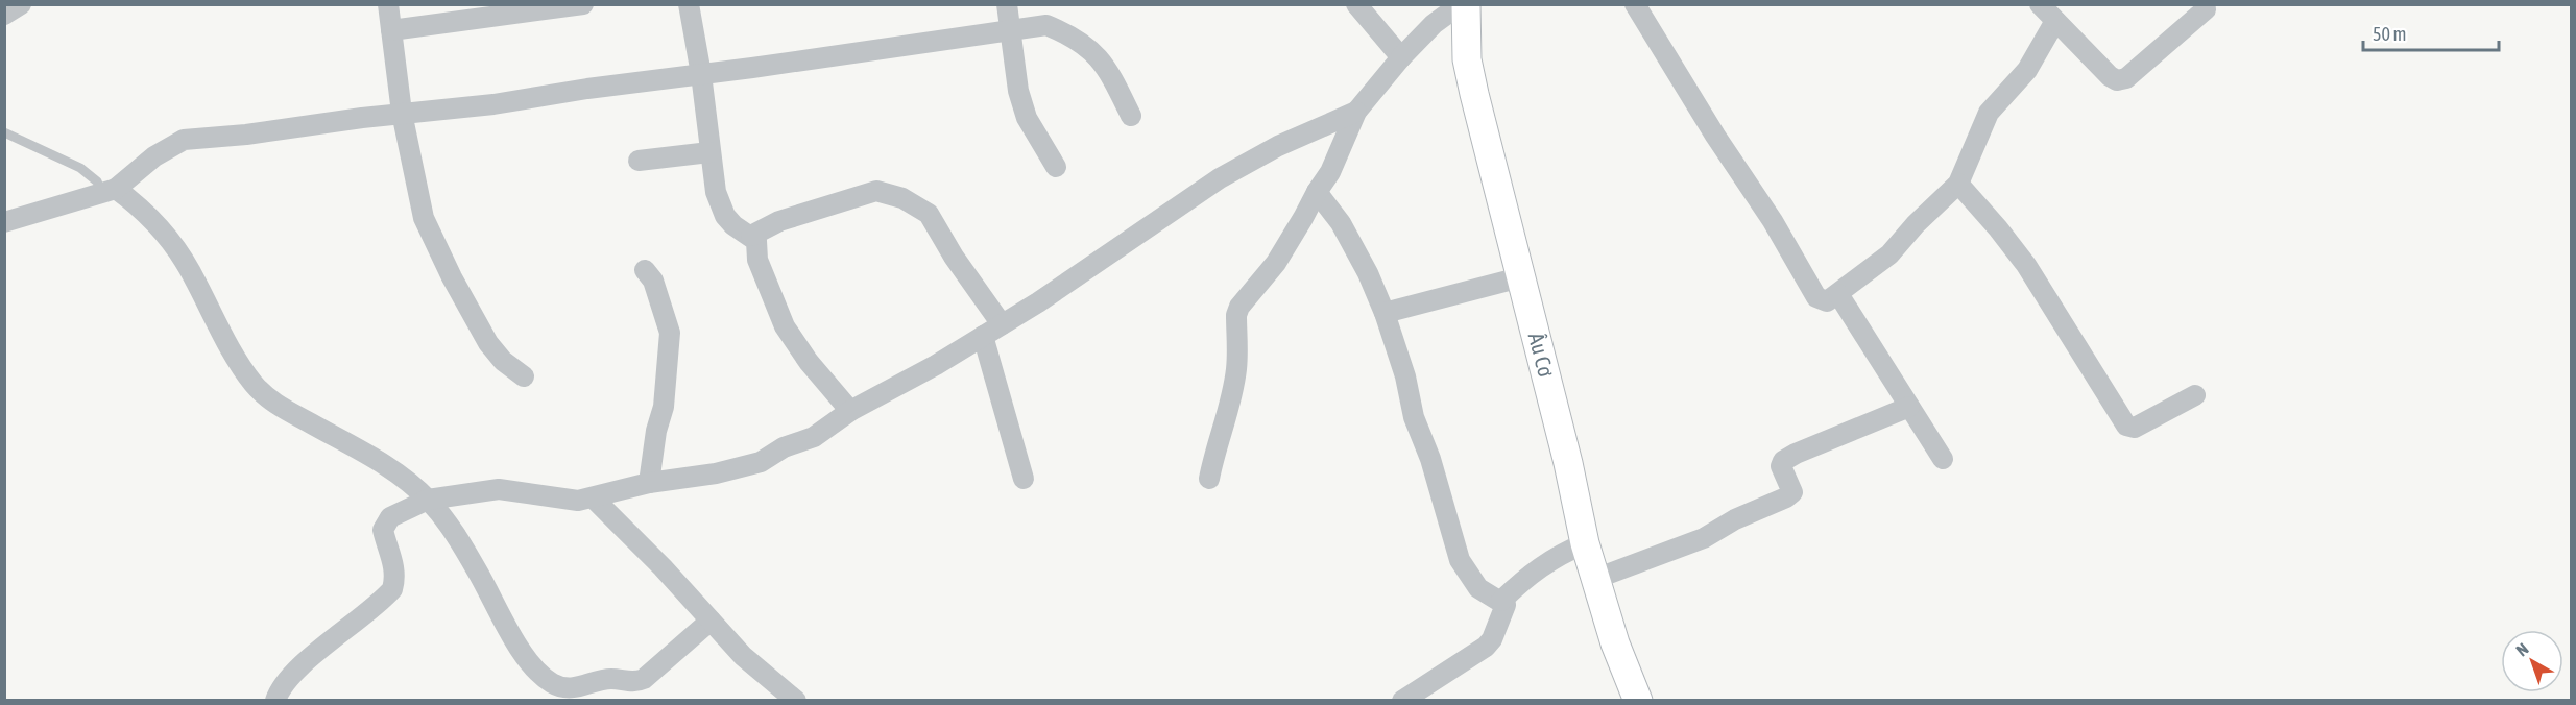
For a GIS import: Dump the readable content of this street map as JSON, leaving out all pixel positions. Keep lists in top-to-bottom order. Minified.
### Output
{"streets":{"main road":["Âu Cơ"]},"scale_bar":"50 m","north":"top left"}
